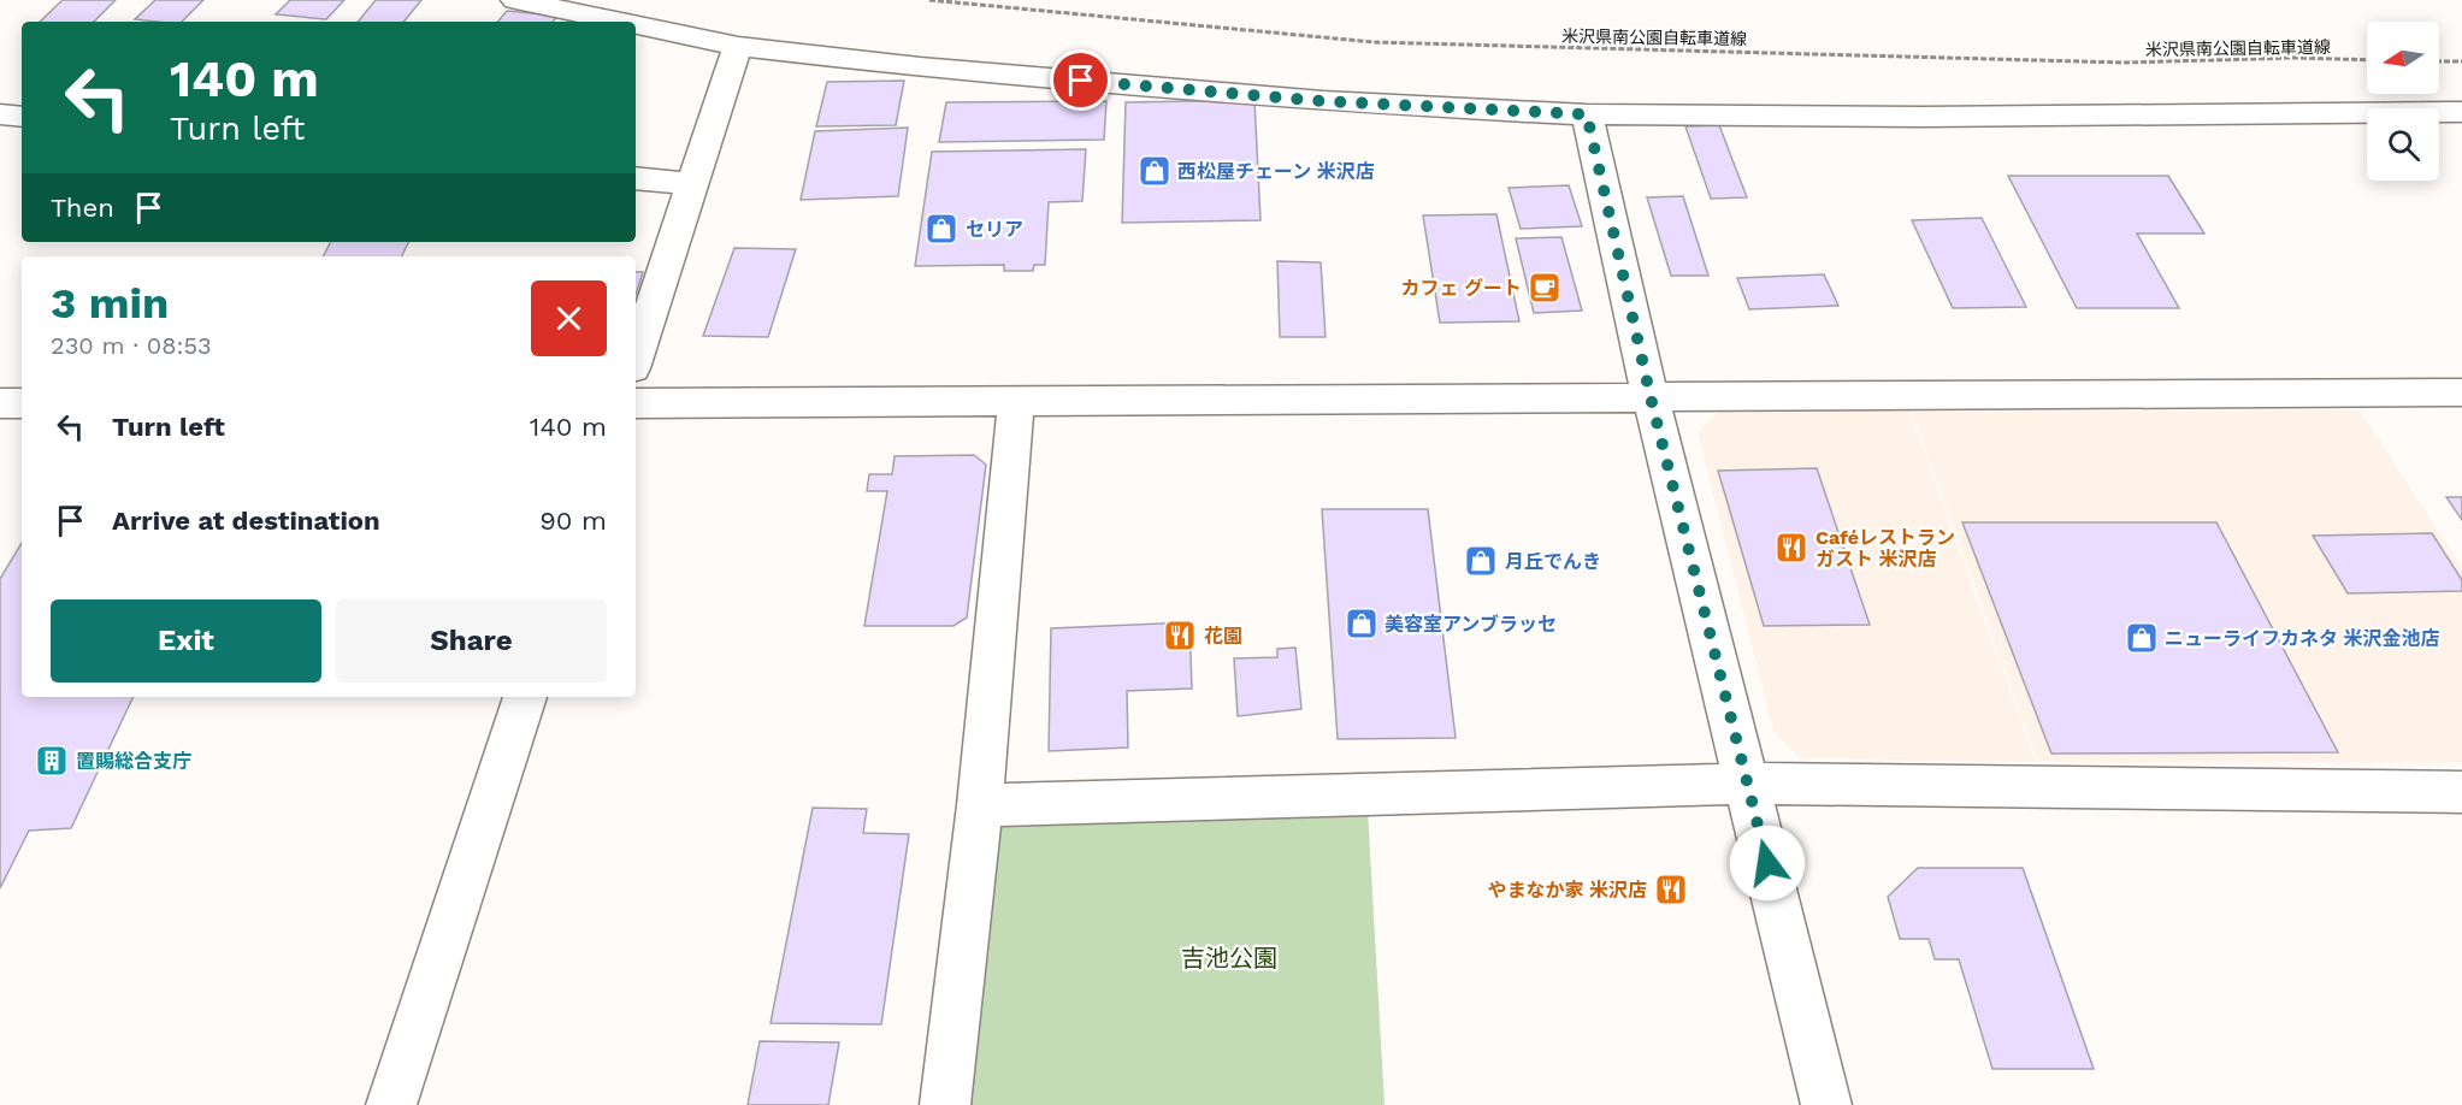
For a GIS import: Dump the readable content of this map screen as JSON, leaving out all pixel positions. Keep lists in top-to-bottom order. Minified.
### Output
{"streets":{"path":["米沢県南公園自転車道線"]},"parks":["吉池公園"],"places":{"shop":["西松屋チェーン 米沢店","セリア","月丘でんき","美容室アンブラッセ","ニューライフカネタ 米沢金池店"],"cafe":["カフェ グート"],"restaurant":["Caféレストラン ガスト 米沢店","花園","やまなか家 米沢店"],"building":["置賜総合支庁"]},"north":"left","page":{"turn":["140 m","Turn left"],"then":"Then","heading":["3 min","230 m · 08:53"],"list":[{"name":"Turn left","value":"140 m"},{"name":"Arrive at destination","value":"90 m"}],"buttons":["Exit","Share"]}}
